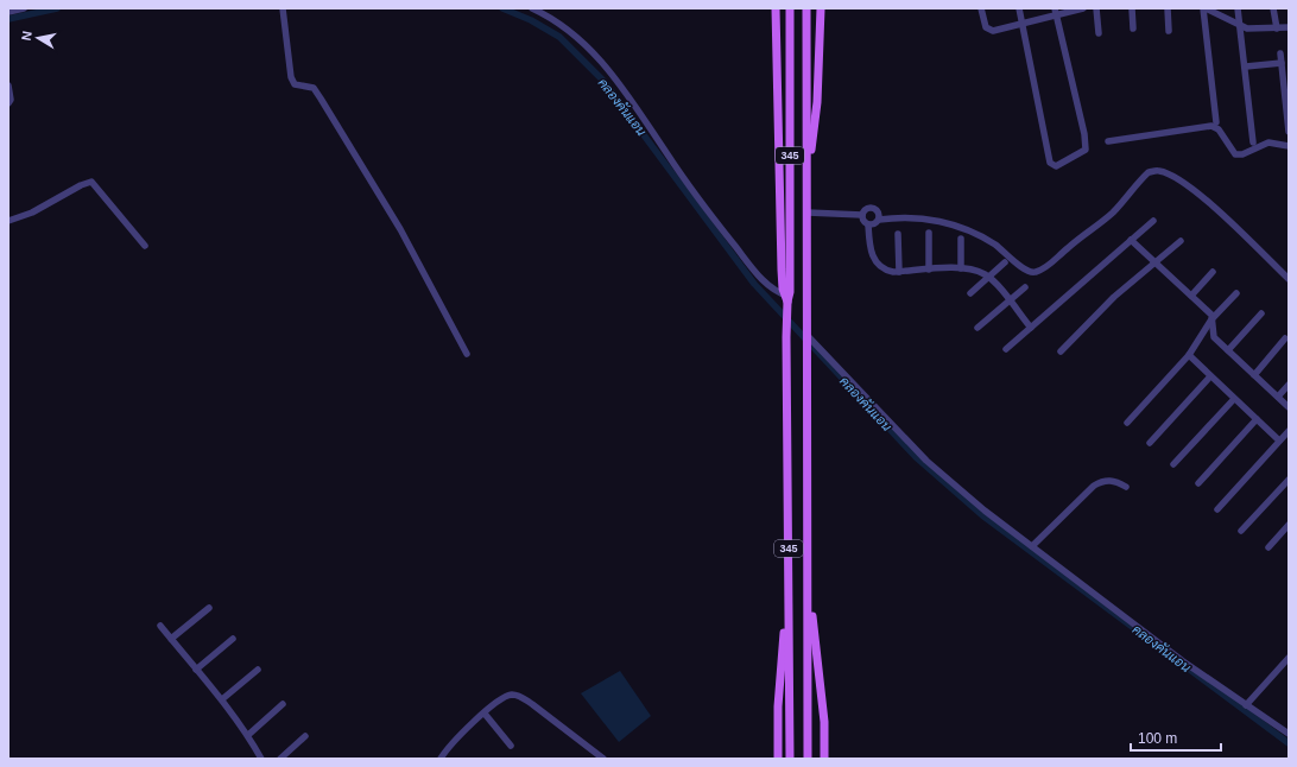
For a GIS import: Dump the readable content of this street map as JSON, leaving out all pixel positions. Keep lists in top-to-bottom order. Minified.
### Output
{"streets":{"main road":["345"]},"water":["คลองคันแอน"],"scale_bar":"100 m","north":"left"}
